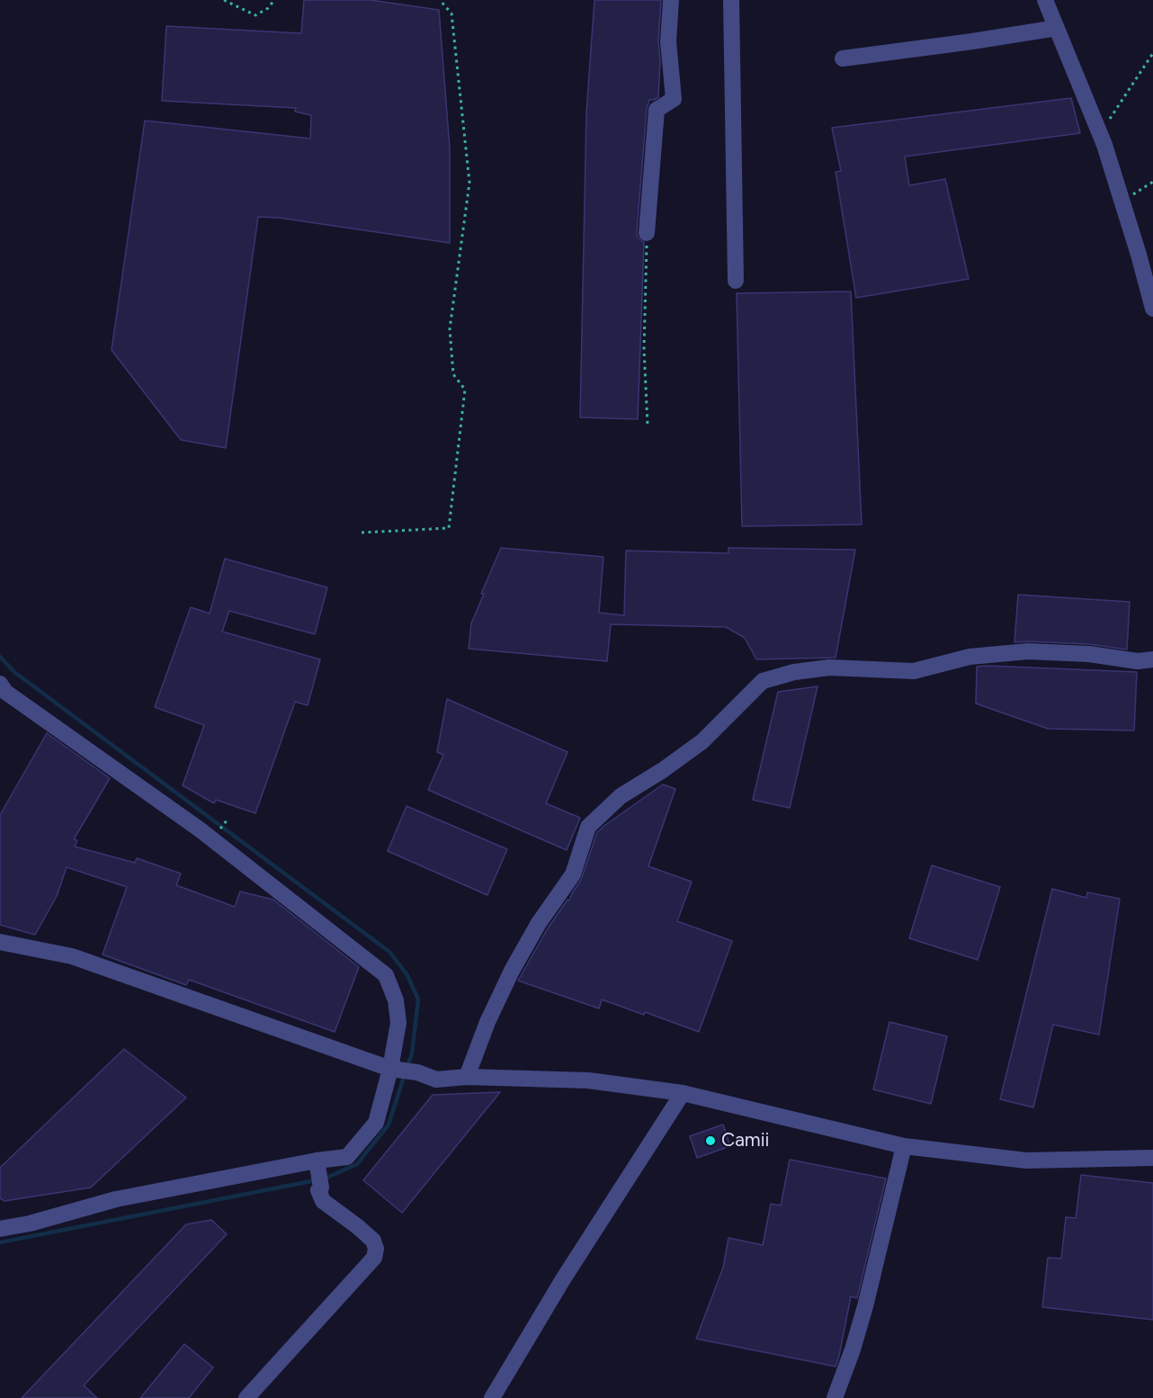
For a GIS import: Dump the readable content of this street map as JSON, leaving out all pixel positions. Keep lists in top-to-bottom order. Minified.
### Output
{"places":["Camii"]}
